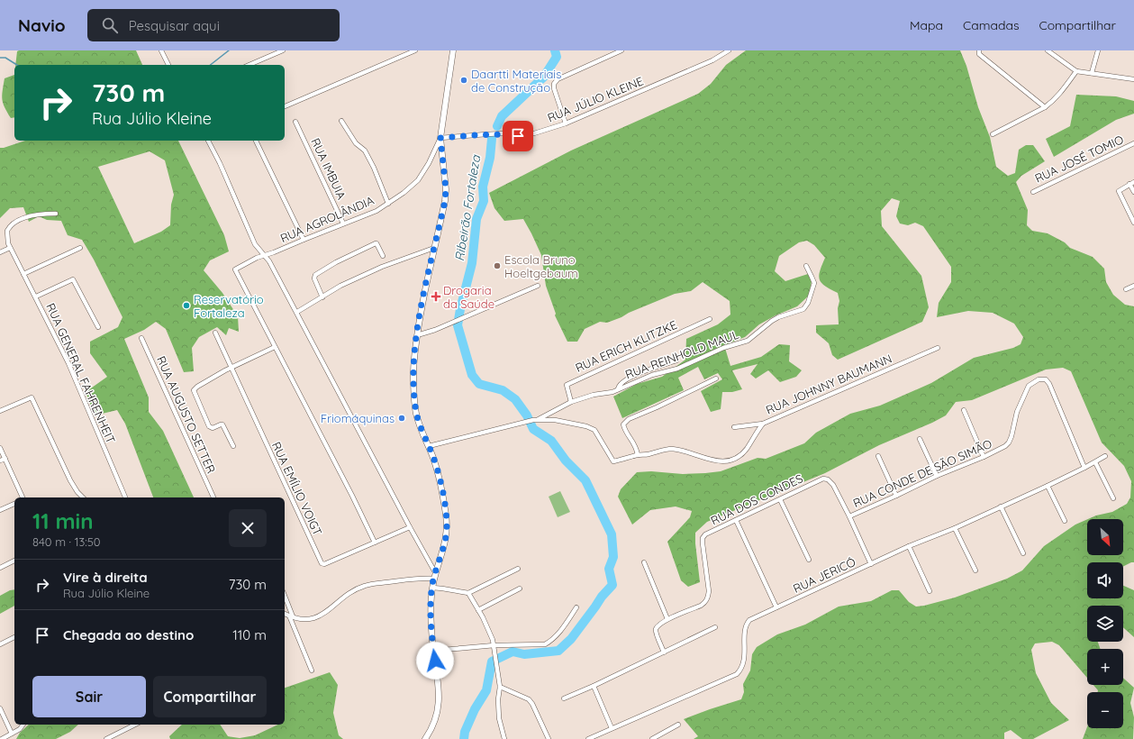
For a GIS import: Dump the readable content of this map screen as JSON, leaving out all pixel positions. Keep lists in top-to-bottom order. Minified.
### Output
{"streets":{"street":["RUA JÚLIO KLEINE","RUA JOSÉ TOMIO","RUA IMBUIA","RUA AGROLÂNDIA","RUA ERICH KLITZKE","RUA REINHOLD MAUL","RUA GENERAL FAHRENHEIT","RUA JOHNNY BAUMANN","RUA AUGUSTO SETTER","RUA CONDE DE SÃO SIMÃO","RUA EMÍLIO VOIGT","RUA DOS CONDES","RUA JERICÓ"]},"crossings":[["RUA JÚLIO KLEINE","RUA AGROLÂNDIA"],["RUA IMBUIA","RUA AGROLÂNDIA"],["RUA ERICH KLITZKE","RUA REINHOLD MAUL"],["RUA REINHOLD MAUL","RUA JOHNNY BAUMANN"],["RUA CONDE DE SÃO SIMÃO","RUA DOS CONDES"],["RUA CONDE DE SÃO SIMÃO","RUA JERICÓ"],["RUA DOS CONDES","RUA JERICÓ"]],"water":["Ribeirão Fortaleza"],"places":{"other":["Daartti Materiais de Construção","Escola Bruno Hoeltgebaum","Reservatório Fortaleza","Friomáquinas"],"health":["Drogaria da Saúde"]},"north":"bottom right","page":{"header":"Navio","search":"Pesquisar aqui","nav":["Mapa","Camadas","Compartilhar"],"turn":["730 m","Rua Júlio Kleine"],"heading":["11 min","840 m · 13:50"],"map_buttons":["+","−"],"list":[{"name":"Vire à direita","note":"Rua Júlio Kleine","value":"730 m"},{"name":"Chegada ao destino","value":"110 m"}],"buttons":["Sair","Compartilhar"]}}
